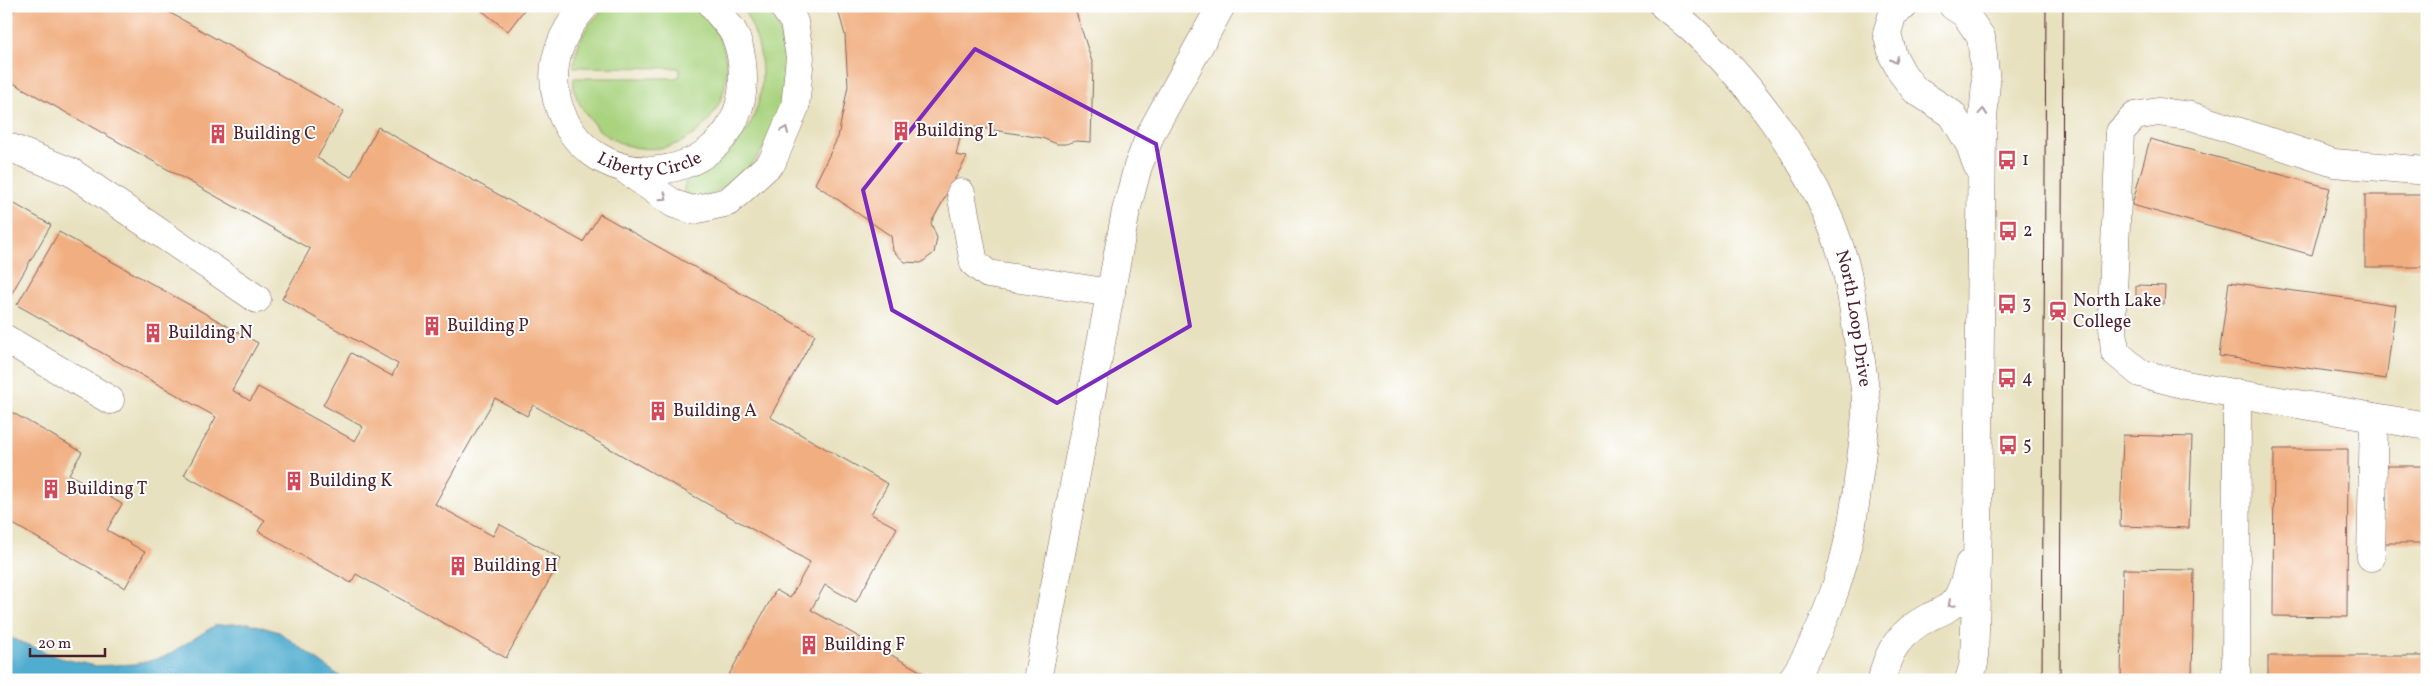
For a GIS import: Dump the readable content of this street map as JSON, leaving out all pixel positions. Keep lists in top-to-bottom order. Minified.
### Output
{"streets":{"street":["Liberty Circle","North Loop Drive"]},"places":{"building":["Building L","Building C","Building P","Building N","Building A","Building K","Building T","Building H","Building F"],"bus stop":["1","2","3","4","5"],"station":["North Lake College"]},"scale_bar":"20 m"}
